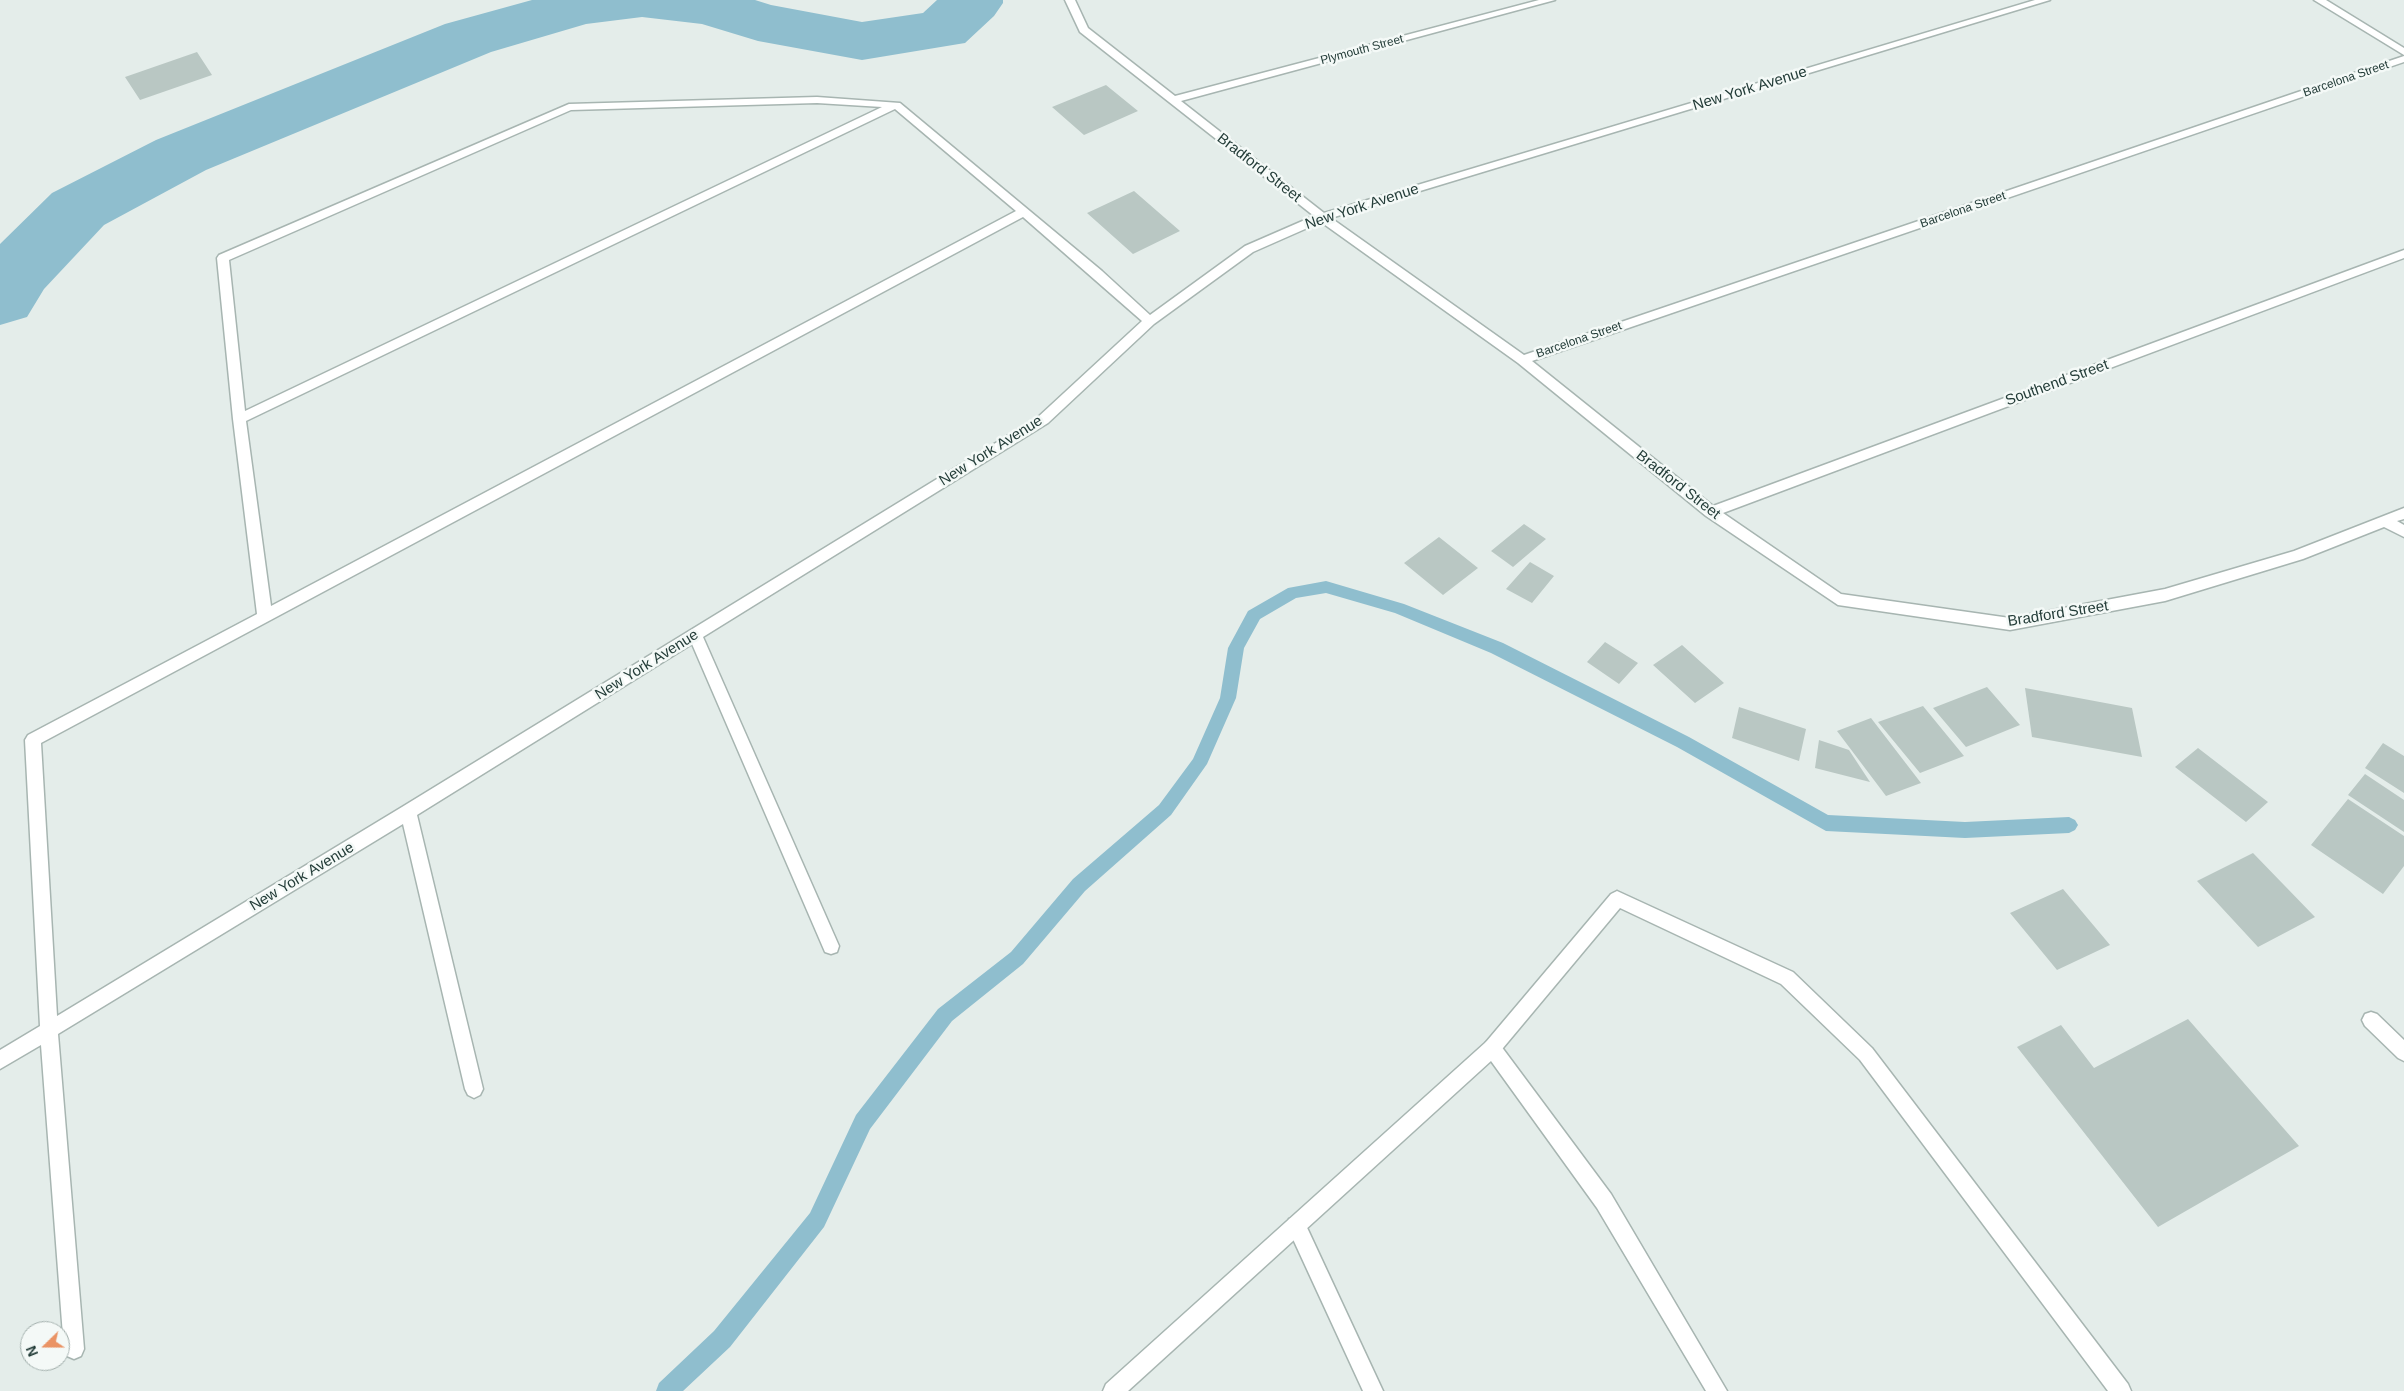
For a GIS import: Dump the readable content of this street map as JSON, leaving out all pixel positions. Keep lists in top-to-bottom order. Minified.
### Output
{"streets":{"street":["Plymouth Street","Barcelona Street","New York Avenue","Bradford Street","Southend Street"]},"crossings":[["Plymouth Street","Bradford Street"],["Barcelona Street","Bradford Street"],["New York Avenue","Bradford Street"],["Bradford Street","Southend Street"]],"north":"left"}
